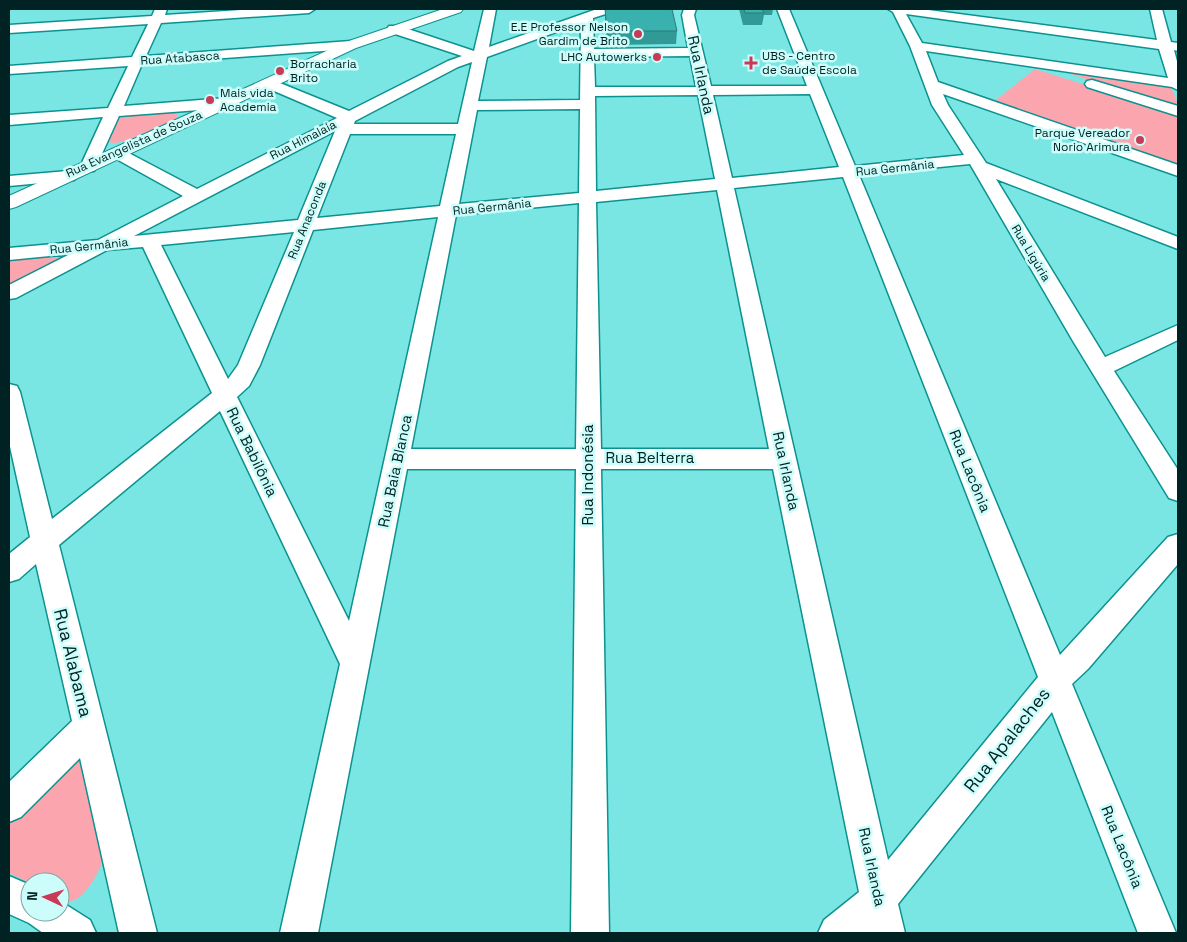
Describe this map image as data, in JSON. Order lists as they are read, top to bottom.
{
  "streets": {
    "main road": ["Rua Evangelista de Souza"],
    "street": [
      "Rua Atabasca",
      "Rua Irlanda",
      "Rua Himalaia",
      "Rua Germânia",
      "Rua Anaconda",
      "Rua Ligúria",
      "Rua Babilônia",
      "Rua Belterra",
      "Rua Baia Blanca",
      "Rua Lacônia",
      "Rua Indonésia",
      "Rua Alabama",
      "Rua Apalaches"
    ]
  },
  "crossings": [
    ["Rua Atabasca", "Rua Evangelista de Souza"],
    ["Rua Irlanda", "Rua Germânia"],
    ["Rua Irlanda", "Rua Belterra"],
    ["Rua Irlanda", "Rua Apalaches"],
    ["Rua Himalaia", "Rua Germânia"],
    ["Rua Himalaia", "Rua Anaconda"],
    ["Rua Himalaia", "Rua Baia Blanca"],
    ["Rua Himalaia", "Rua Indonésia"],
    ["Rua Germânia", "Rua Anaconda"],
    ["Rua Germânia", "Rua Ligúria"],
    ["Rua Germânia", "Rua Babilônia"],
    ["Rua Germânia", "Rua Baia Blanca"],
    ["Rua Germânia", "Rua Lacônia"],
    ["Rua Germânia", "Rua Indonésia"],
    ["Rua Anaconda", "Rua Babilônia"],
    ["Rua Anaconda", "Rua Alabama"],
    ["Rua Babilônia", "Rua Baia Blanca"],
    ["Rua Belterra", "Rua Baia Blanca"],
    ["Rua Belterra", "Rua Indonésia"],
    ["Rua Lacônia", "Rua Apalaches"]
  ],
  "places": {
    "other": [
      "E.E Professor Nelson Gardim de Brito",
      "LHC Autowerks",
      "Borracharia Brito",
      "Mais vida Academia",
      "Parque Vereador Norio Arimura"
    ],
    "health": ["UBS - Centro de Saúde Escola"]
  },
  "north": "left"
}
